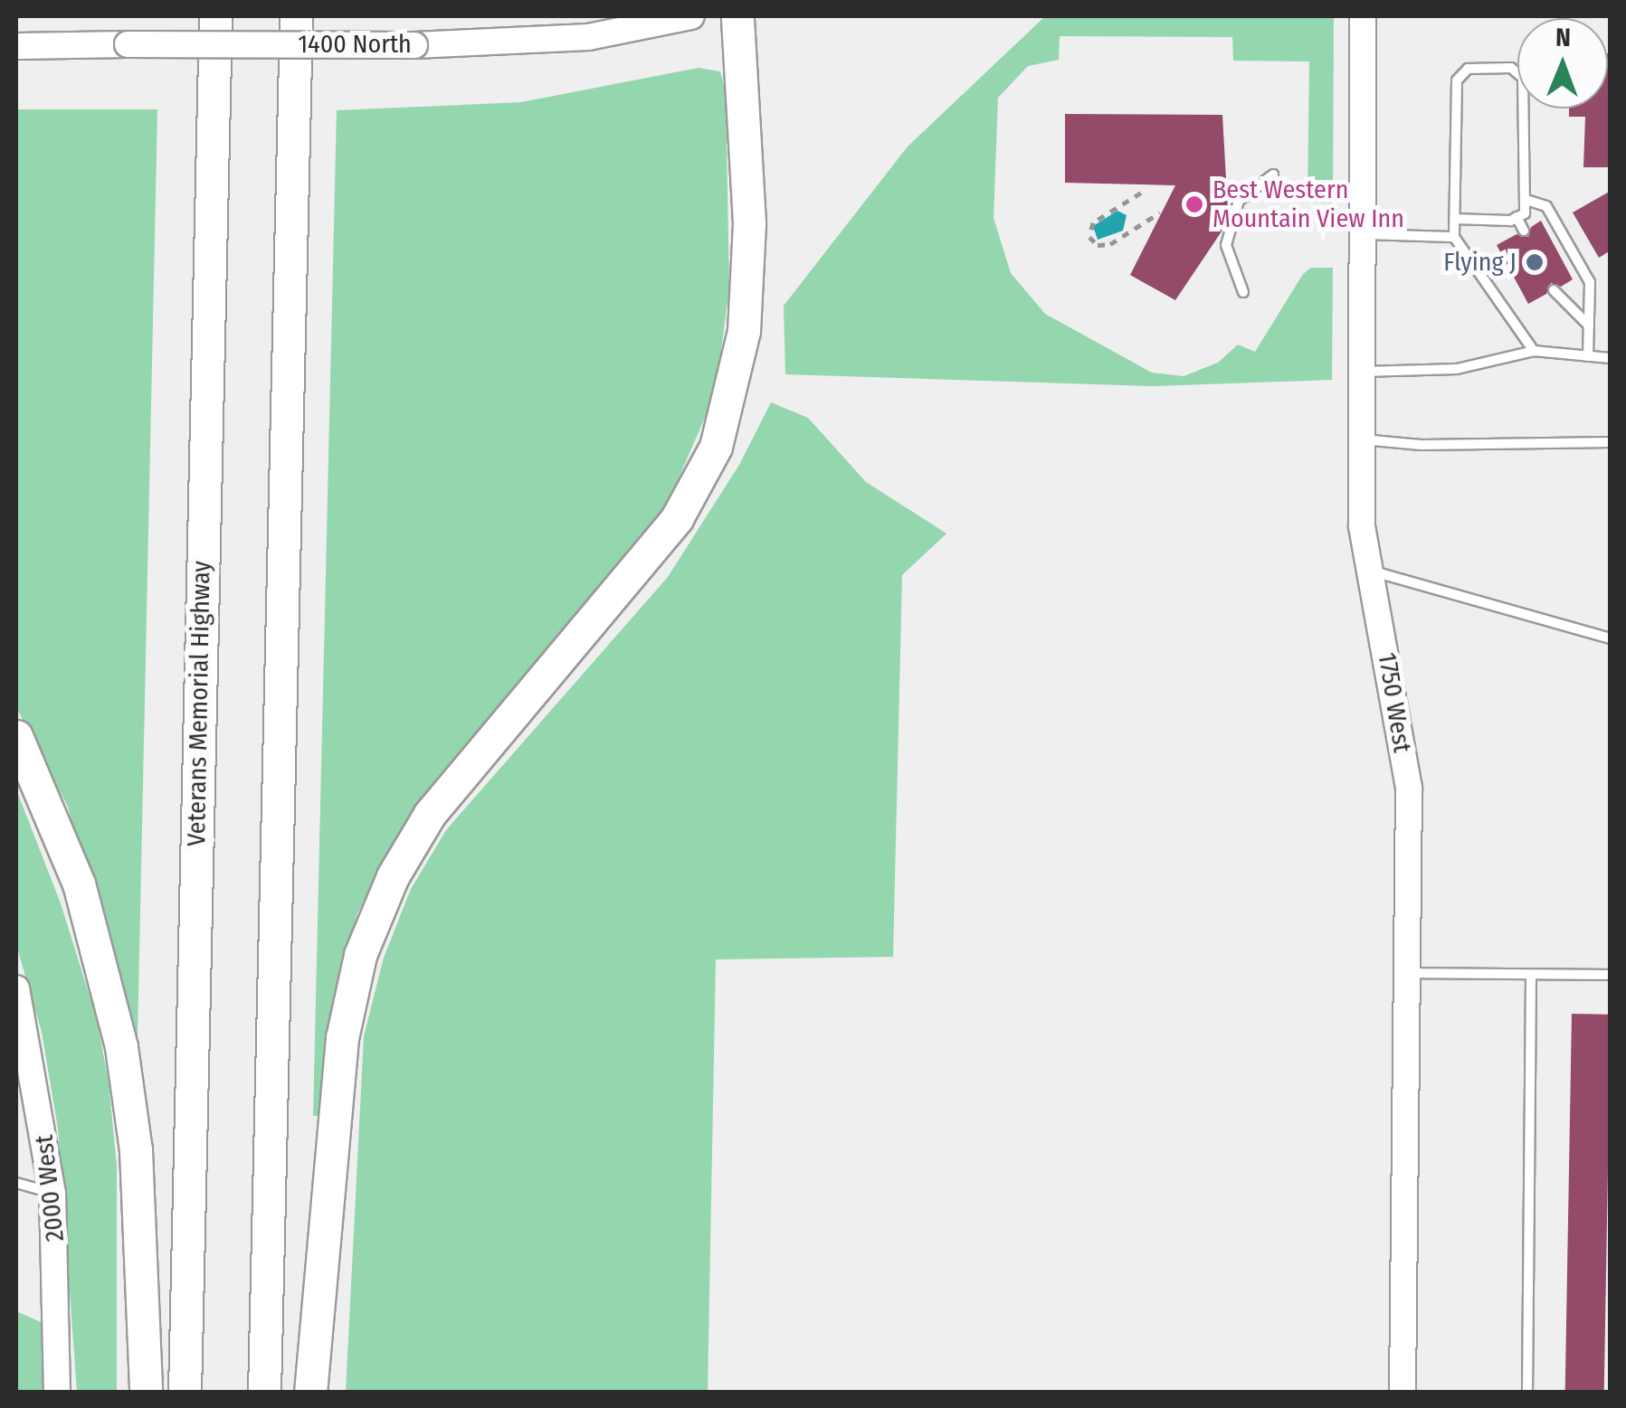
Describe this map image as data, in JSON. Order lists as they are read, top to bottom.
{
  "streets": {
    "highway": ["Veterans Memorial Highway"],
    "street": ["1400 North", "1750 West", "2000 West"]
  },
  "places": ["Best Western Mountain View Inn", "Flying J"],
  "north": "top"
}
